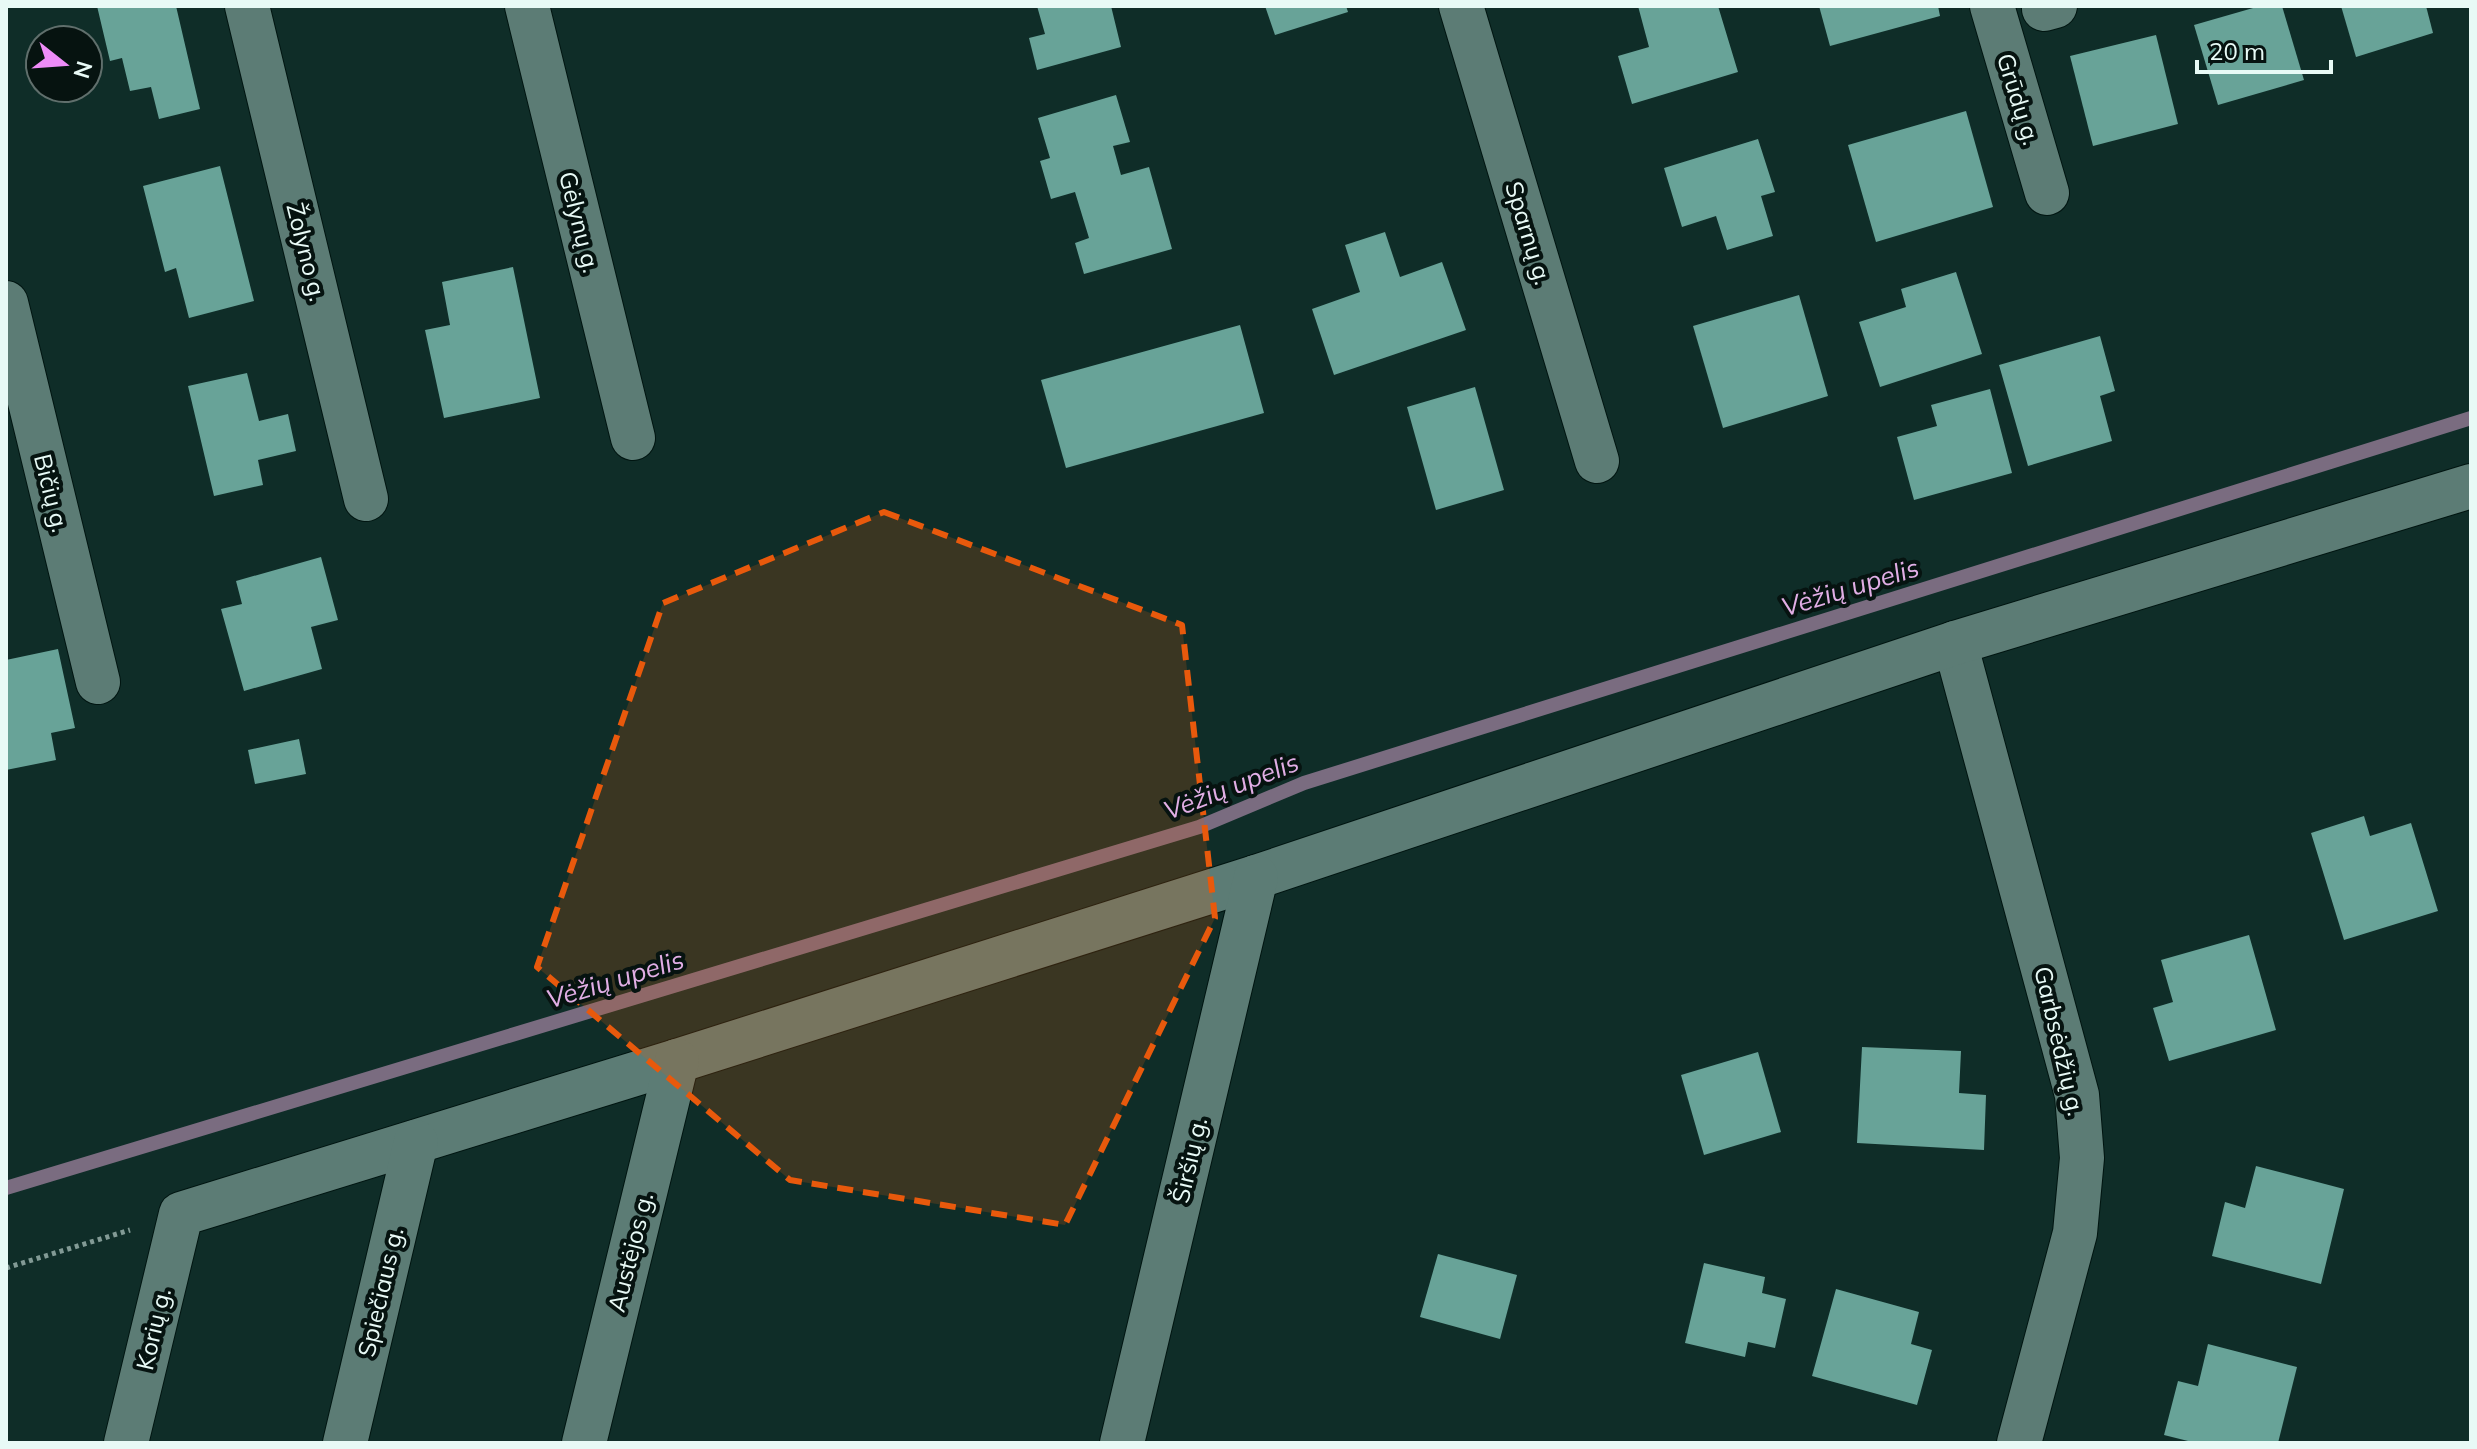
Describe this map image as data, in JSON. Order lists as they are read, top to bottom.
{
  "streets": {
    "street": [
      "Grūdų g.",
      "Gėlynų g.",
      "Sparnų g.",
      "Žolyno g.",
      "Bičių g.",
      "Garbsėdžių g.",
      "Širšių g.",
      "Austėjos g.",
      "Spiečiaus g.",
      "Korių g."
    ]
  },
  "water": ["Vėžių upelis"],
  "scale_bar": "20 m",
  "north": "right"
}
